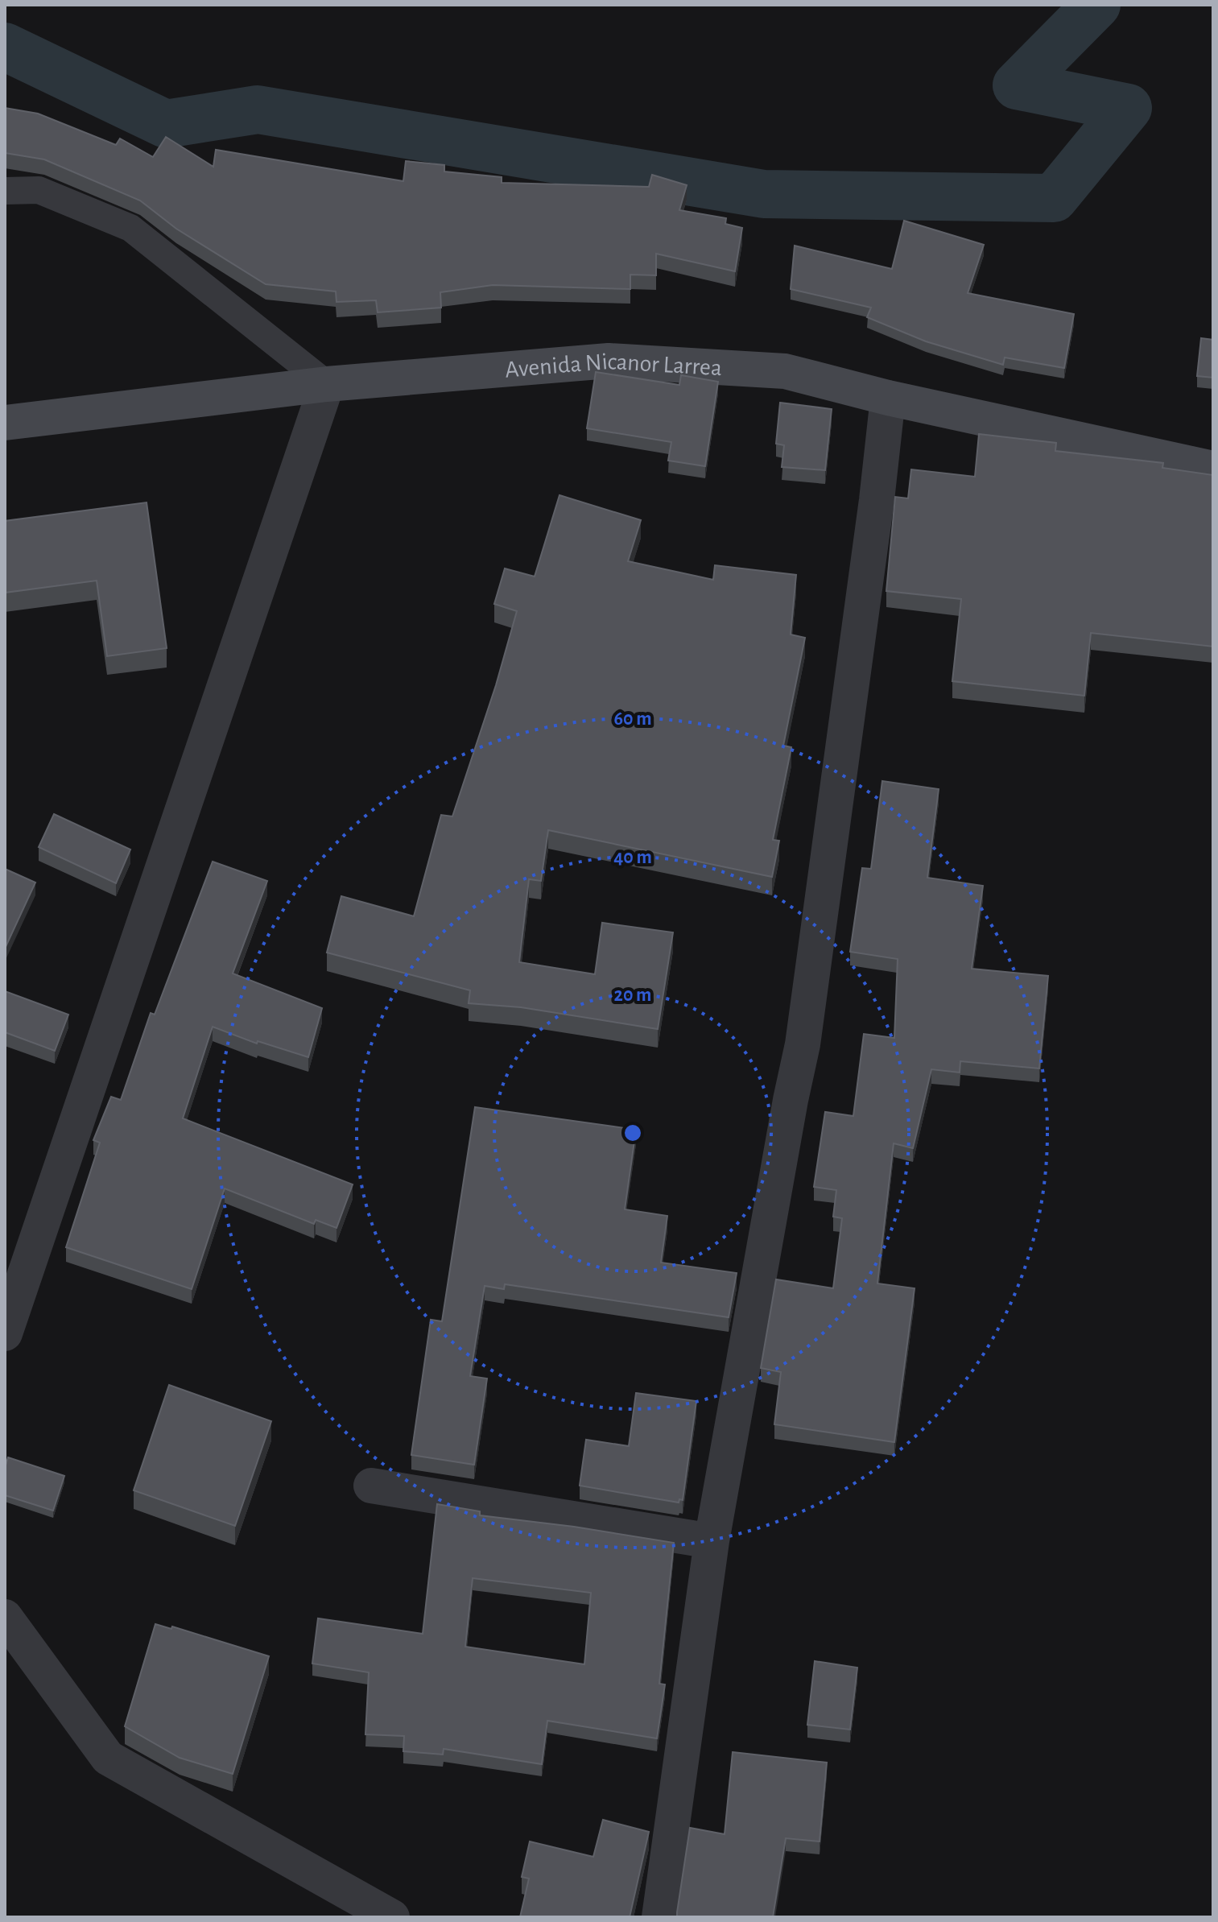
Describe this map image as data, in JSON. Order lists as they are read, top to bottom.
{
  "streets": {
    "main road": ["Avenida Nicanor Larrea"]
  },
  "rings": ["60 m", "40 m", "20 m"]
}
